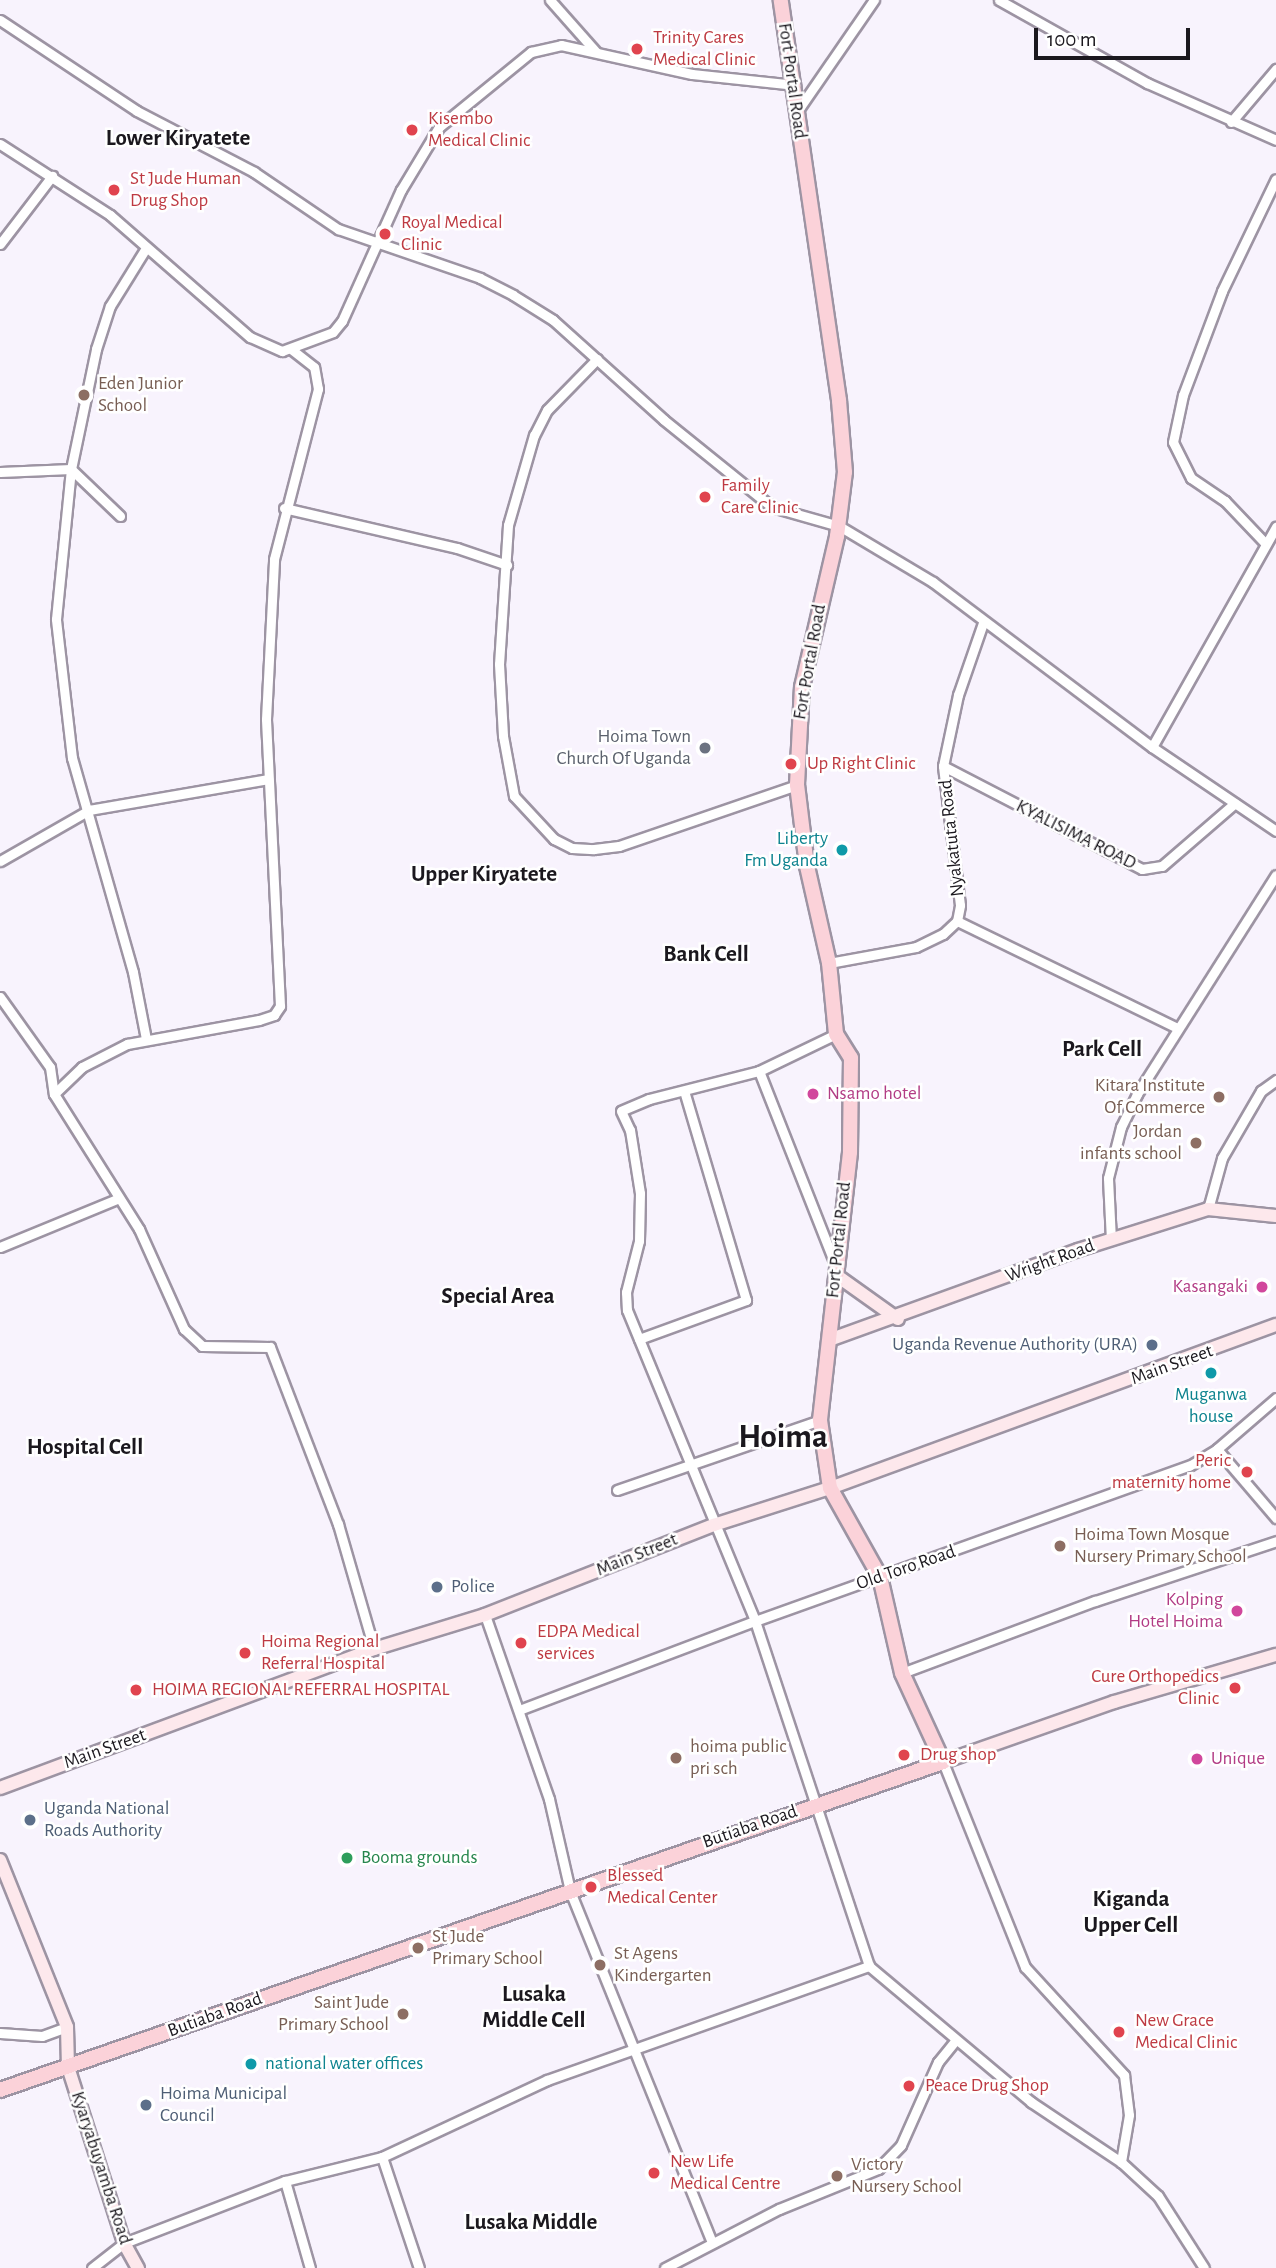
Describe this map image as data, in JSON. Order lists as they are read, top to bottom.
{
  "streets": {
    "main road": ["Fort Portal Road", "Butiaba Road"],
    "street": [
      "KYALISIMA ROAD",
      "Nyakatuta Road",
      "Wright Road",
      "Main Street",
      "Old Toro Road",
      "Kyaryabuyamba Road"
    ]
  },
  "crossings": [
    ["Fort Portal Road", "Nyakatuta Road"],
    ["Fort Portal Road", "Wright Road"],
    ["Fort Portal Road", "Main Street"],
    ["KYALISIMA ROAD", "Nyakatuta Road"],
    ["Butiaba Road", "Kyaryabuyamba Road"]
  ],
  "districts": [
    "Lower Kiryatete",
    "Upper Kiryatete",
    "Bank Cell",
    "Park Cell",
    "Special Area",
    "Hoima",
    "Hospital Cell",
    "Kiganda Upper Cell",
    "Lusaka Middle Cell",
    "Lusaka Middle"
  ],
  "places": [
    "Trinity Cares Medical Clinic",
    "Kisembo Medical Clinic",
    "St Jude Human Drug Shop",
    "Royal Medical Clinic",
    "Eden Junior School",
    "Family Care Clinic",
    "Hoima Town Church Of Uganda",
    "Up Right Clinic",
    "Liberty Fm Uganda",
    "Nsamo hotel",
    "Kitara Institute Of Commerce",
    "Jordan infants school",
    "Kasangaki",
    "Uganda Revenue Authority (URA)",
    "Muganwa house",
    "Peric maternity home",
    "Hoima Town Mosque Nursery Primary School",
    "Police",
    "Kolping Hotel Hoima",
    "EDPA Medical services",
    "Hoima Regional Referral Hospital",
    "Cure Orthopedics Clinic",
    "HOIMA REGIONAL REFERRAL HOSPITAL",
    "Drug shop",
    "hoima public pri sch",
    "Unique",
    "Uganda National Roads Authority",
    "Booma grounds",
    "Blessed Medical Center",
    "St Jude Primary School",
    "St Agens Kindergarten",
    "Saint Jude Primary School",
    "New Grace Medical Clinic",
    "national water offices",
    "Peace Drug Shop",
    "Hoima Municipal Council",
    "New Life Medical Centre",
    "Victory Nursery School"
  ],
  "scale_bar": "100 m"
}
